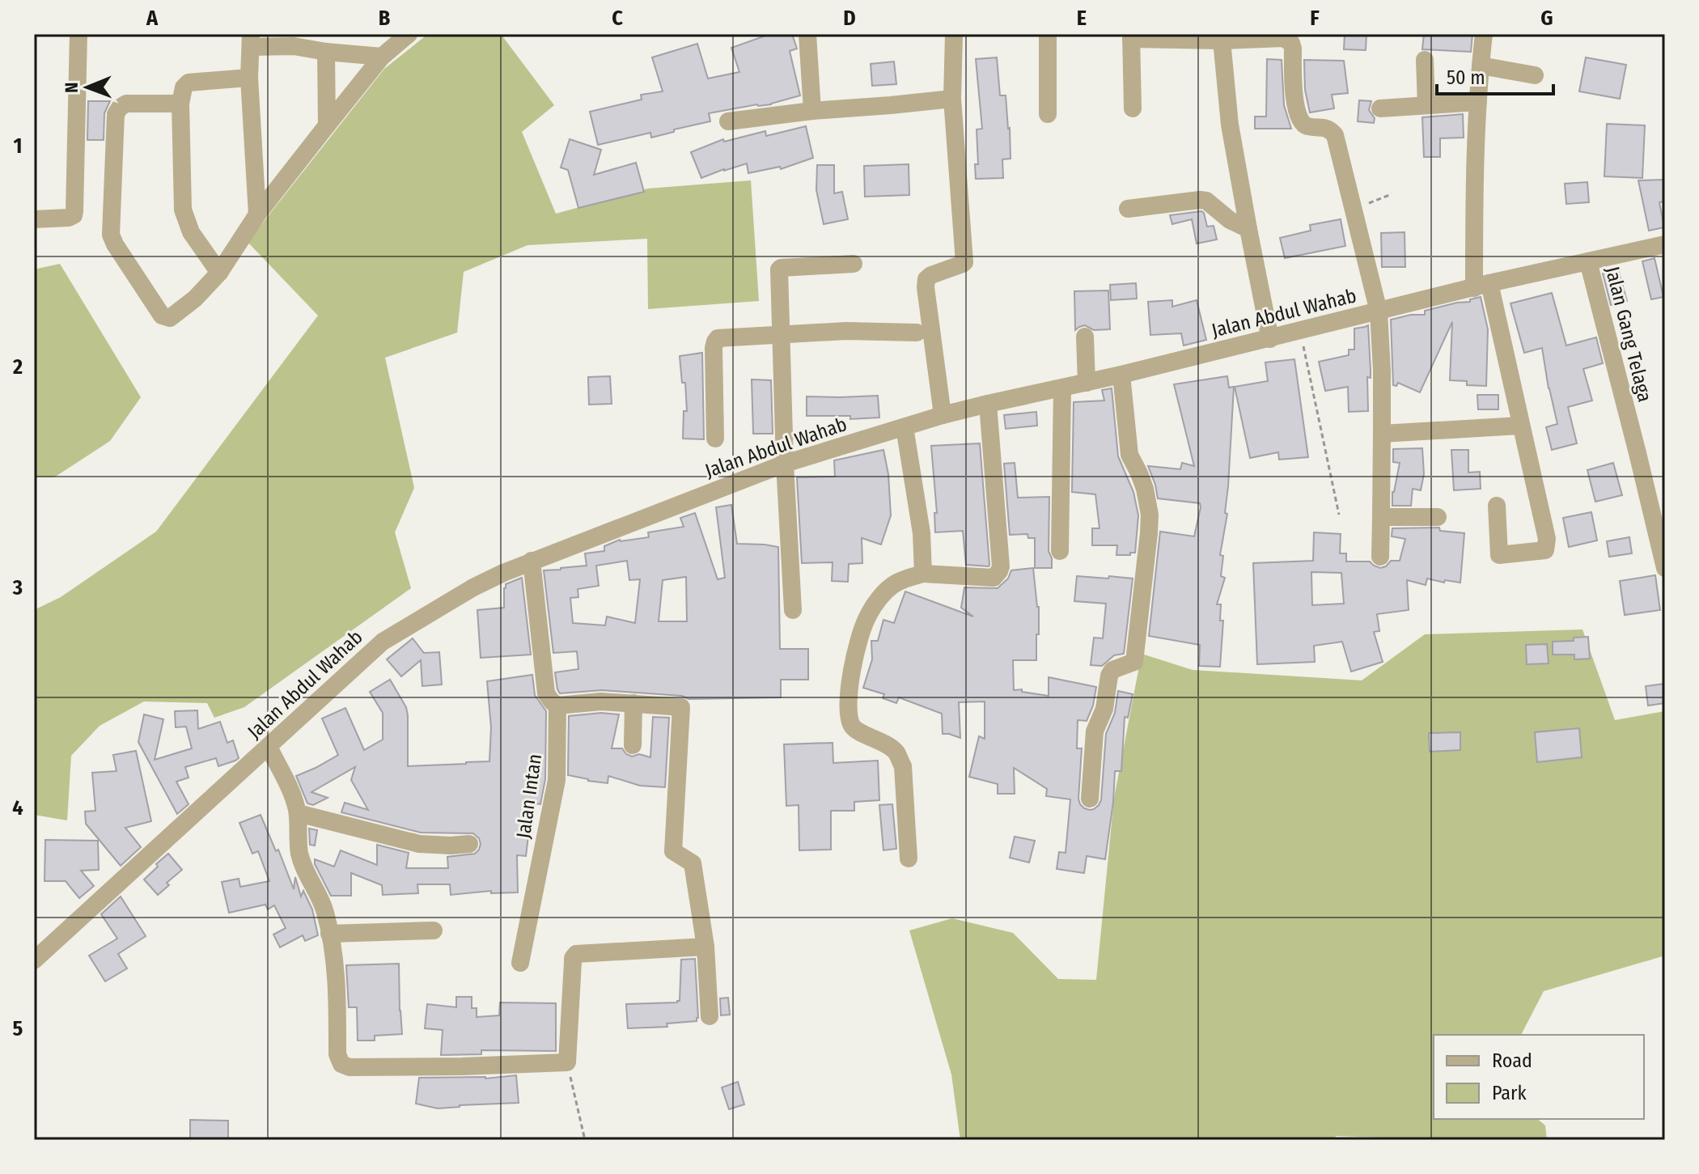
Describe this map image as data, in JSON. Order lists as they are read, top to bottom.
{
  "streets": {
    "street": ["Jalan Abdul Wahab", "Jalan Gang Telaga", "Jalan Intan"]
  },
  "crossings": [
    ["Jalan Abdul Wahab", "Jalan Gang Telaga"],
    ["Jalan Abdul Wahab", "Jalan Intan"]
  ],
  "legend": ["Road", "Park"],
  "scale_bar": "50 m",
  "north": "left",
  "grid": {
    "columns": [
      "A",
      "B",
      "C",
      "D",
      "E",
      "F",
      "G"
    ],
    "rows": [
      "1",
      "2",
      "3",
      "4",
      "5"
    ]
  }
}
